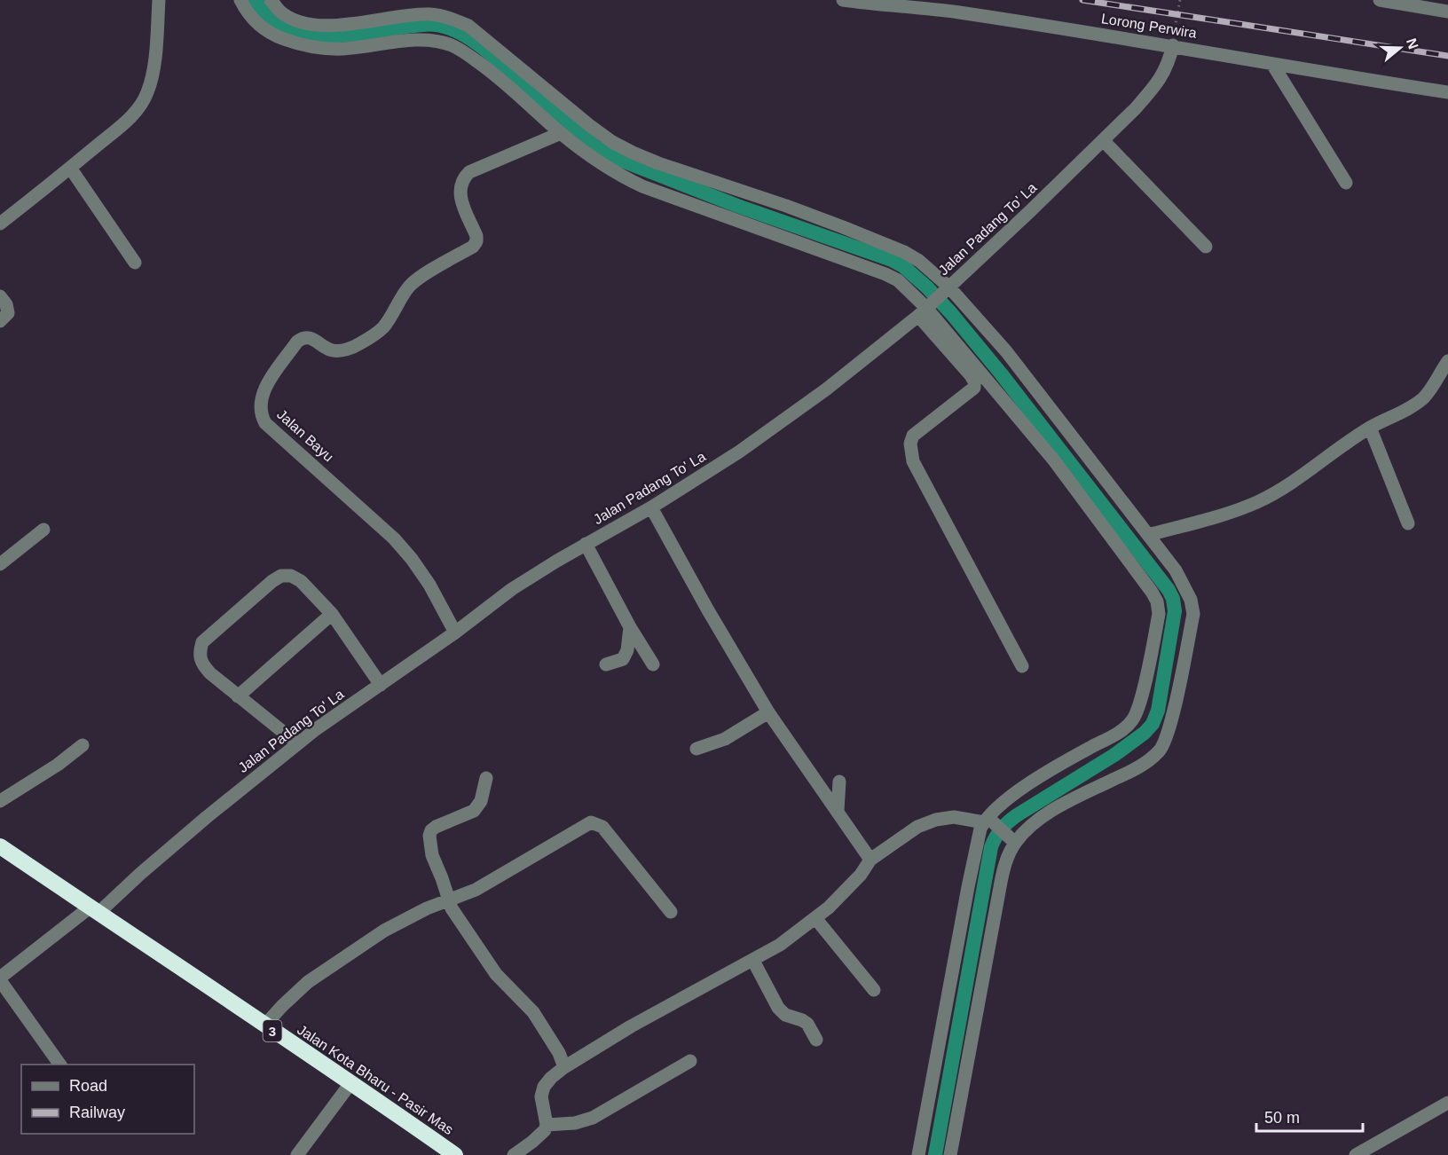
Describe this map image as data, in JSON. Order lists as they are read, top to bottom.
{
  "streets": {
    "highway": ["3", "Jalan Kota Bharu - Pasir Mas"],
    "street": ["Lorong Perwira", "Jalan Padang To' La", "Jalan Bayu"]
  },
  "crossings": [
    ["Lorong Perwira", "Jalan Padang To' La"],
    ["Jalan Padang To' La", "Jalan Bayu"],
    ["Jalan Padang To' La", "3"],
    ["Jalan Padang To' La", "Jalan Kota Bharu - Pasir Mas"],
    ["3", "Jalan Kota Bharu - Pasir Mas"]
  ],
  "legend": ["Road", "Railway"],
  "scale_bar": "50 m",
  "north": "right"
}
